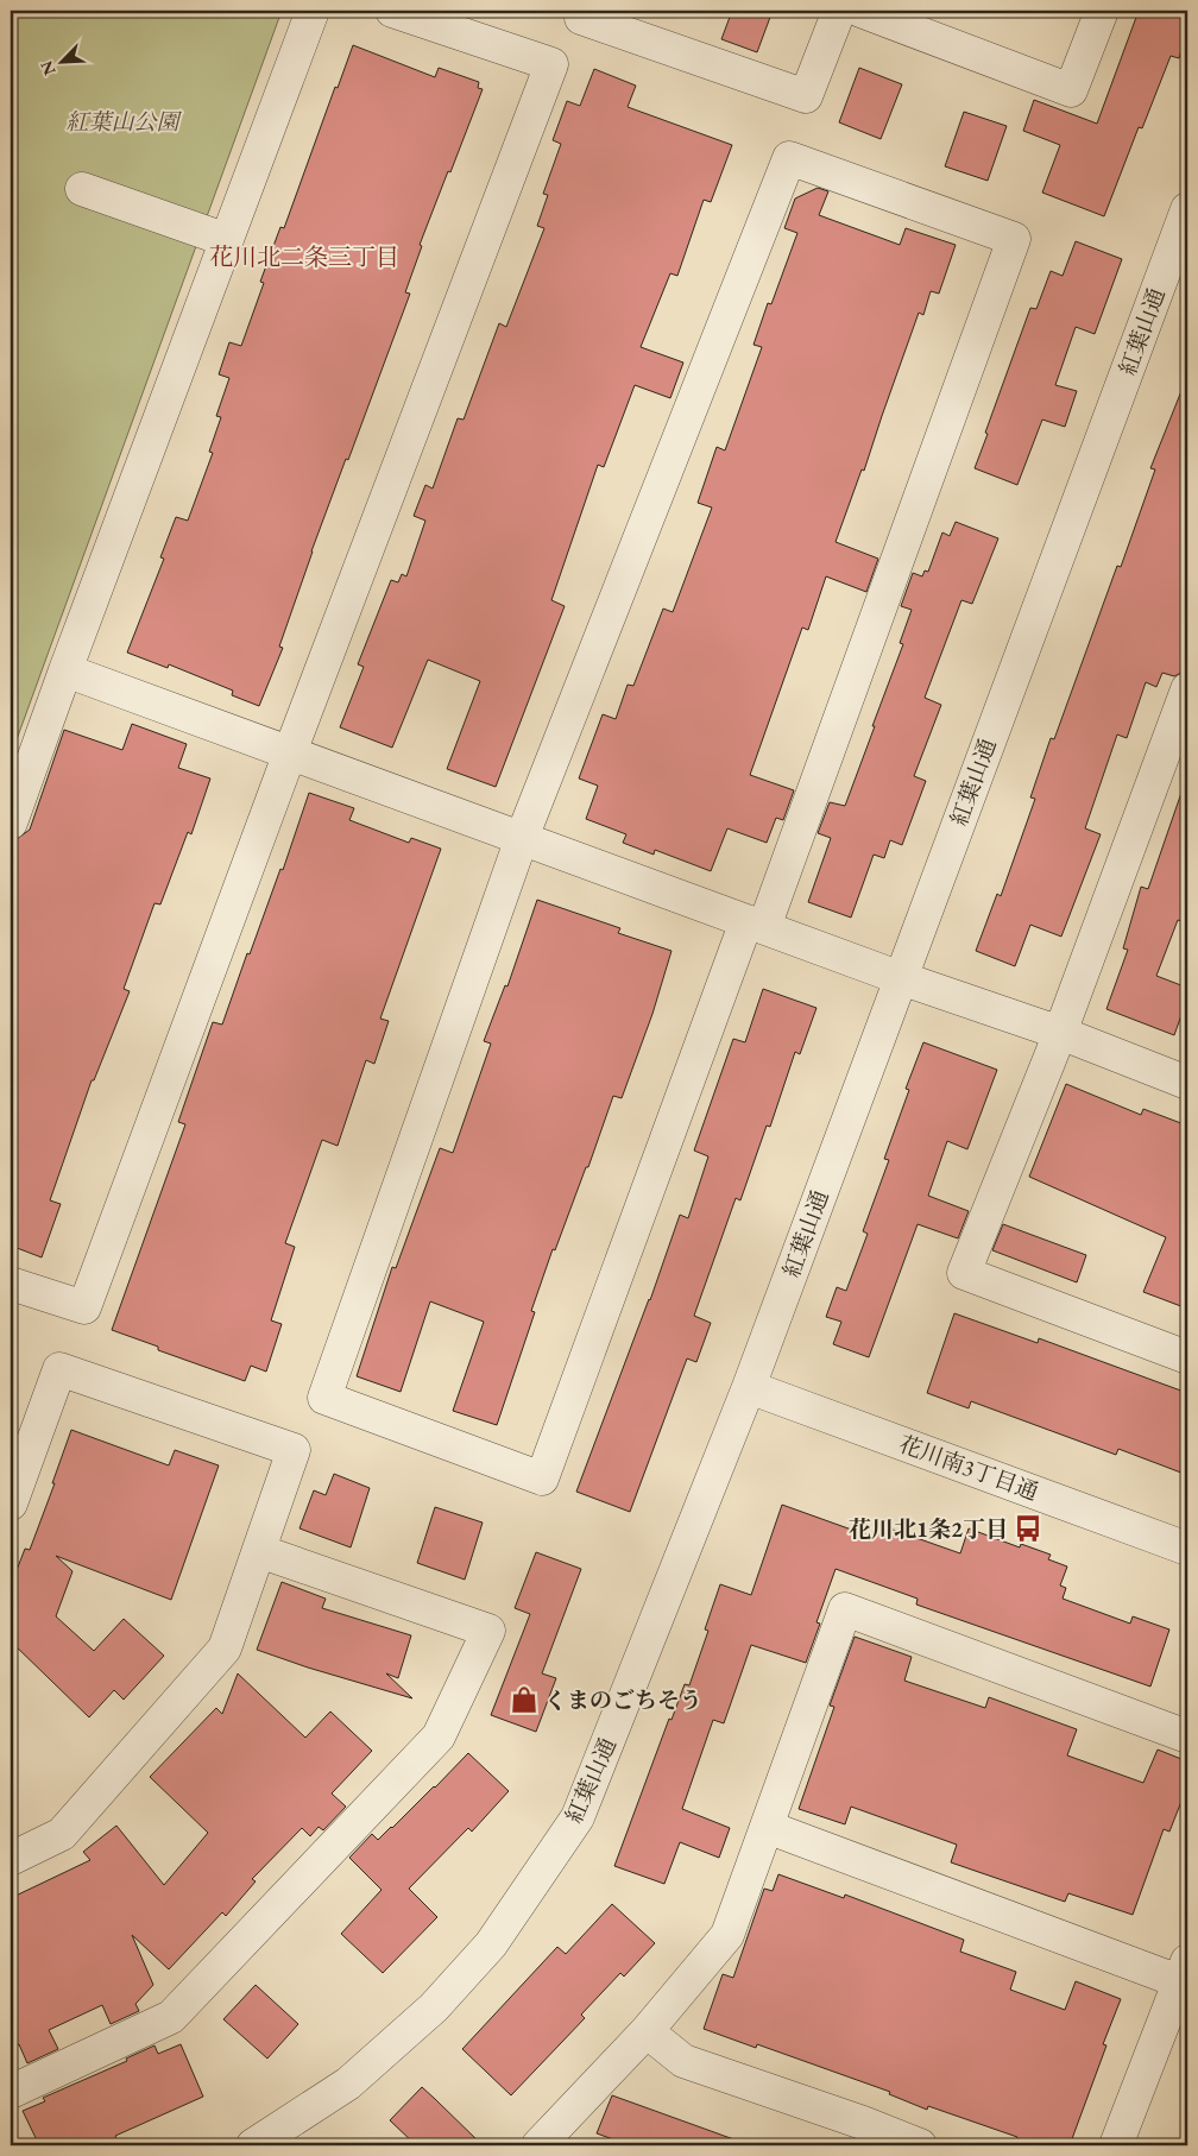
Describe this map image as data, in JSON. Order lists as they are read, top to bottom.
{
  "streets": {
    "street": ["紅葉山通", "花川南3丁目通"]
  },
  "crossings": [
    ["紅葉山通", "花川南3丁目通"]
  ],
  "districts": ["花川北二条三丁目"],
  "parks": ["紅葉山公園"],
  "places": {
    "bus stop": ["花川北1条2丁目"],
    "shop": ["くまのごちそう"]
  },
  "north": "bottom left"
}
